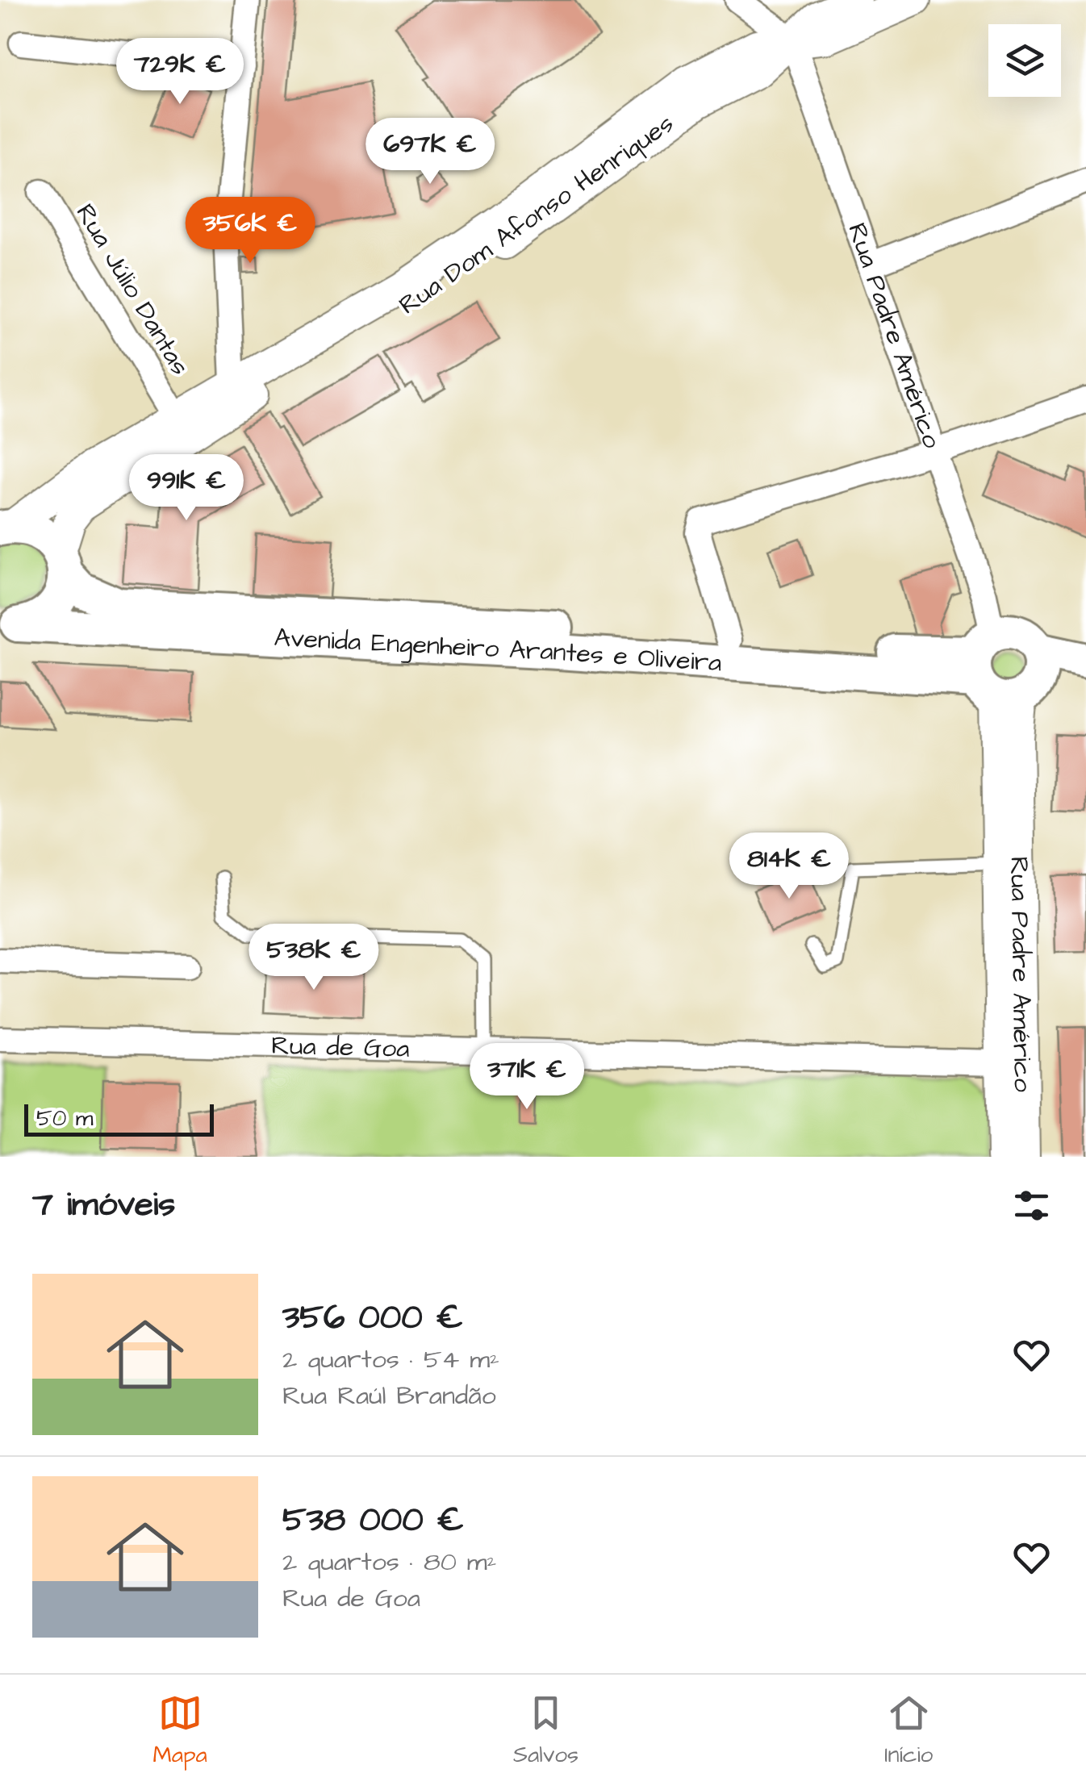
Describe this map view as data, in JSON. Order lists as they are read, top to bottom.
{
  "streets": {
    "main road": ["Rua Dom Afonso Henriques", "Avenida Engenheiro Arantes e Oliveira"],
    "street": ["Rua Júlio Dantas", "Rua Padre Américo", "Rua de Goa"]
  },
  "crossings": [
    ["Rua Dom Afonso Henriques", "Rua Júlio Dantas"],
    ["Rua Dom Afonso Henriques", "Rua Padre Américo"],
    ["Rua Dom Afonso Henriques", "Avenida Engenheiro Arantes e Oliveira"],
    ["Rua Padre Américo", "Avenida Engenheiro Arantes e Oliveira"],
    ["Rua Padre Américo", "Rua de Goa"]
  ],
  "scale_bar": "50 m",
  "page": {
    "price": [
      "729K €",
      "697K €",
      "356K €",
      "991K €",
      "814K €",
      "538K €",
      "371K €"
    ],
    "scale": "50 m",
    "heading": "7 imóveis",
    "list": [
      {
        "name": "356 000 €",
        "note": "2 quartos · 54 m² · Rua Raúl Brandão"
      },
      {
        "name": "538 000 €",
        "note": "2 quartos · 80 m² · Rua de Goa"
      }
    ],
    "tabs": ["Mapa", "Salvos", "Início"]
  }
}
